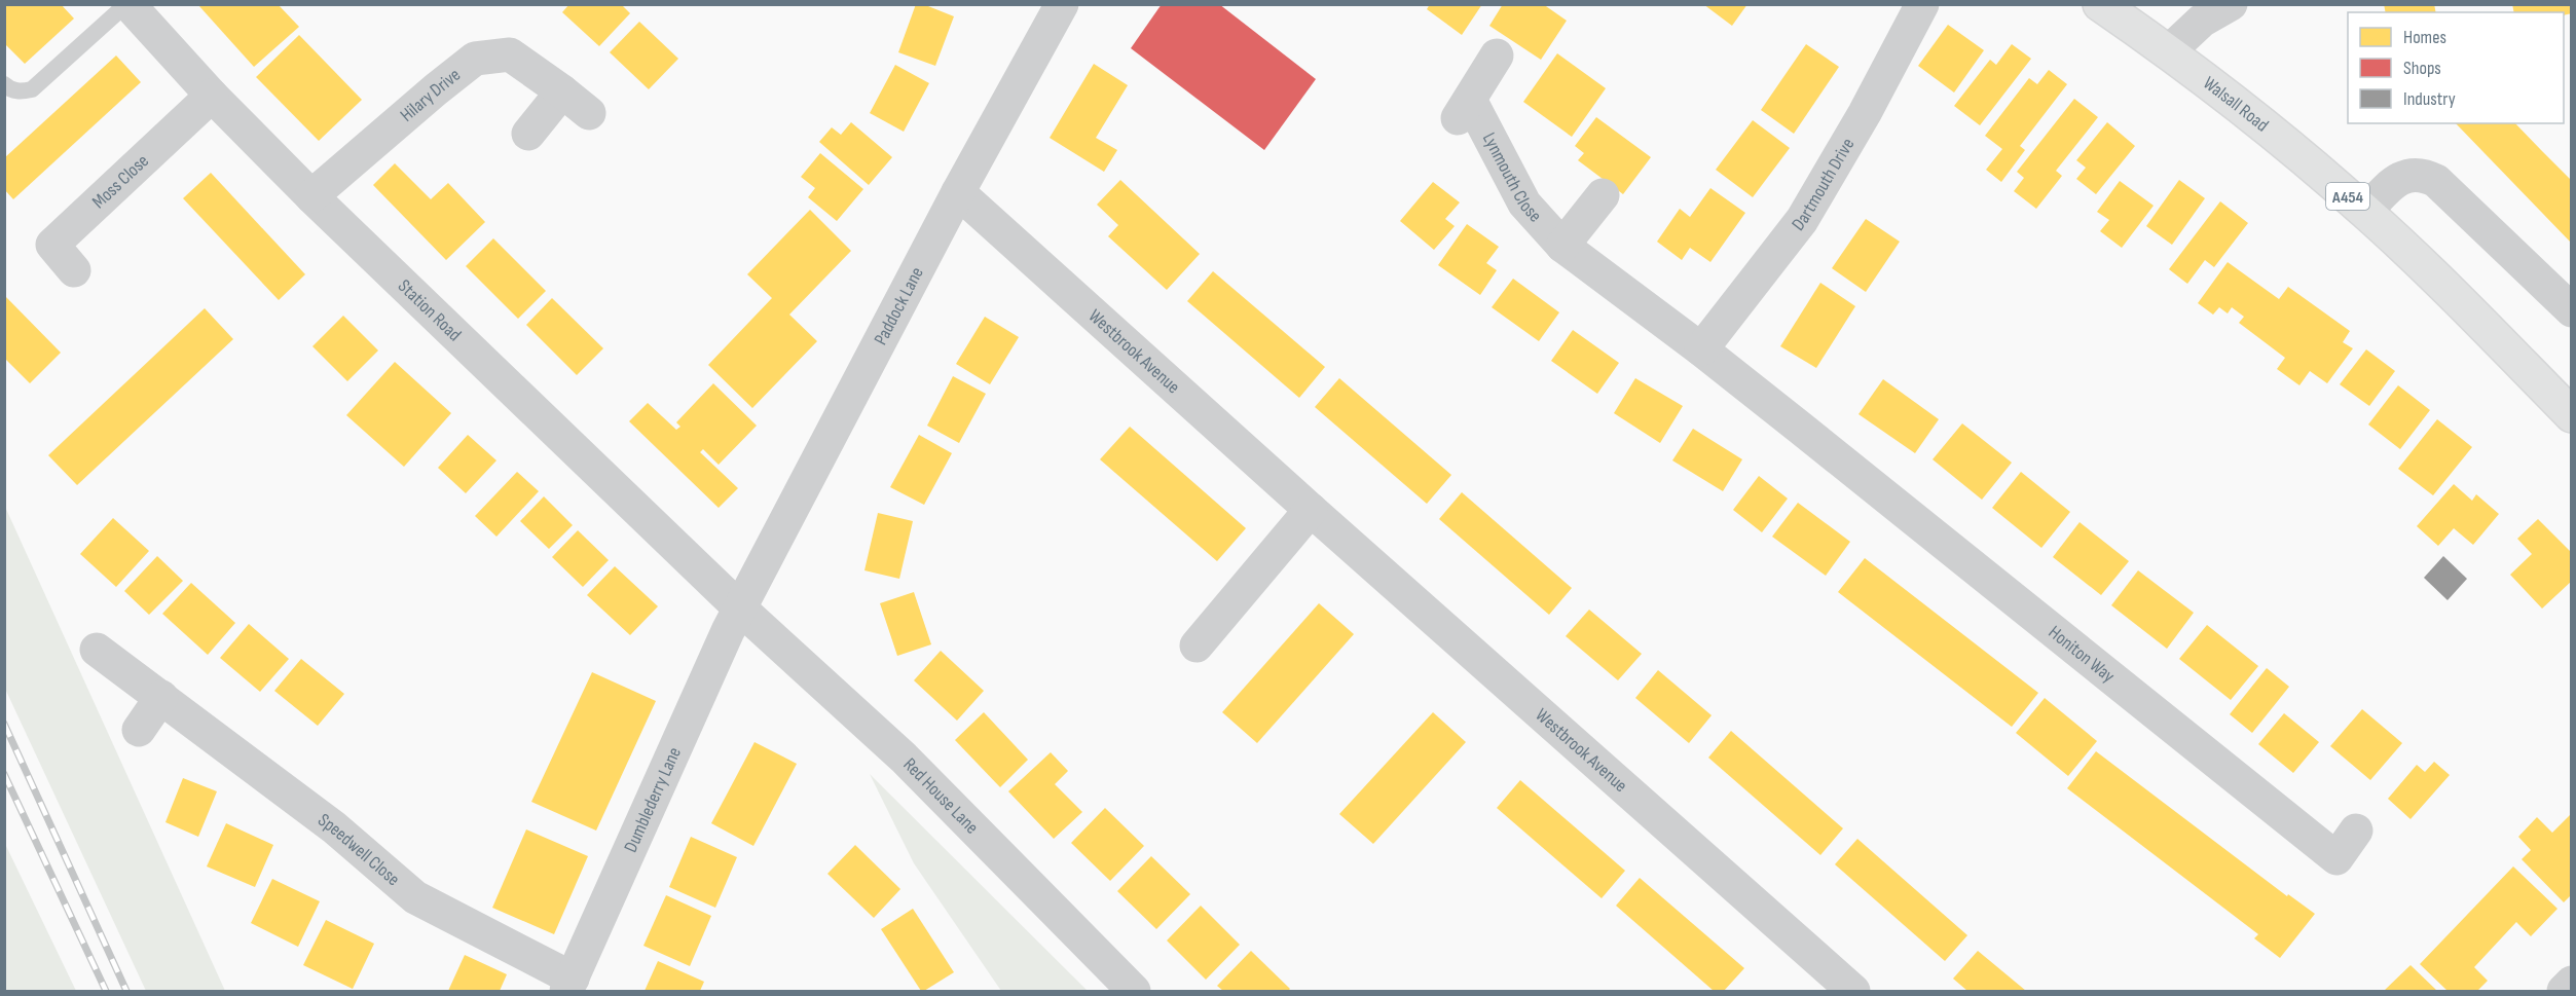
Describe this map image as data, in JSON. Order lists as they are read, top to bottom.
{
  "streets": {
    "main road": ["Walsall Road", "A454"],
    "street": [
      "Hilary Drive",
      "Lynmouth Close",
      "Moss Close",
      "Dartmouth Drive",
      "Paddock Lane",
      "Station Road",
      "Westbrook Avenue",
      "Honiton Way",
      "Red House Lane",
      "Dumblederry Lane",
      "Speedwell Close"
    ]
  },
  "crossings": [
    ["Hilary Drive", "Station Road"],
    ["Lynmouth Close", "Dartmouth Drive"],
    ["Lynmouth Close", "Honiton Way"],
    ["Moss Close", "Station Road"],
    ["Dartmouth Drive", "Honiton Way"],
    ["Paddock Lane", "Station Road"],
    ["Paddock Lane", "Westbrook Avenue"],
    ["Paddock Lane", "Red House Lane"],
    ["Paddock Lane", "Dumblederry Lane"],
    ["Station Road", "Red House Lane"],
    ["Station Road", "Dumblederry Lane"],
    ["Red House Lane", "Dumblederry Lane"],
    ["Dumblederry Lane", "Speedwell Close"]
  ],
  "legend": ["Homes", "Shops", "Industry"]
}
